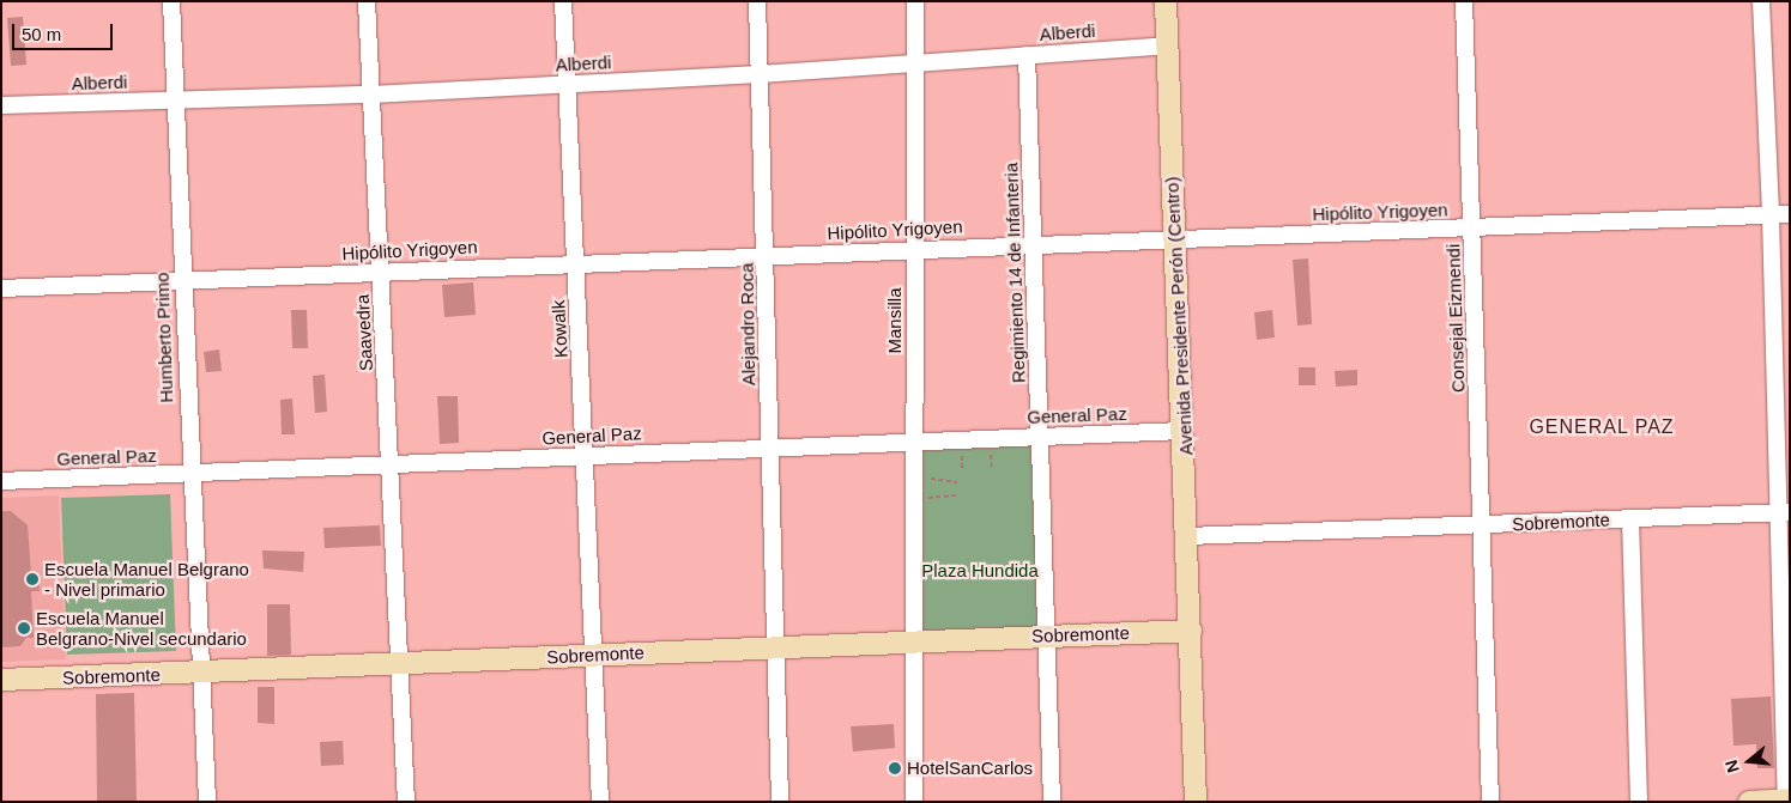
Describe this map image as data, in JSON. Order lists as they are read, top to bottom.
{
  "streets": {
    "main road": ["Avenida Presidente Perón (Centro)", "Sobremonte"],
    "street": [
      "Alberdi",
      "Hipólito Yrigoyen",
      "Regimiento 14 de Infanteria",
      "Consejal Eizmendi",
      "Mansilla",
      "Alejandro Roca",
      "Kowalk",
      "Saavedra",
      "Humberto Primo",
      "General Paz"
    ]
  },
  "crossings": [
    ["Alberdi", "Regimiento 14 de Infanteria"],
    ["Alberdi", "Avenida Presidente Perón (Centro)"],
    ["Alberdi", "Mansilla"],
    ["Alberdi", "Alejandro Roca"],
    ["Alberdi", "Kowalk"],
    ["Alberdi", "Saavedra"],
    ["Alberdi", "Humberto Primo"],
    ["Hipólito Yrigoyen", "Regimiento 14 de Infanteria"],
    ["Hipólito Yrigoyen", "Avenida Presidente Perón (Centro)"],
    ["Hipólito Yrigoyen", "Consejal Eizmendi"],
    ["Hipólito Yrigoyen", "Mansilla"],
    ["Hipólito Yrigoyen", "Alejandro Roca"],
    ["Hipólito Yrigoyen", "Kowalk"],
    ["Hipólito Yrigoyen", "Saavedra"],
    ["Hipólito Yrigoyen", "Humberto Primo"],
    ["Regimiento 14 de Infanteria", "General Paz"],
    ["Regimiento 14 de Infanteria", "Sobremonte"],
    ["Avenida Presidente Perón (Centro)", "General Paz"],
    ["Avenida Presidente Perón (Centro)", "Sobremonte"],
    ["Consejal Eizmendi", "Sobremonte"],
    ["Mansilla", "General Paz"],
    ["Mansilla", "Sobremonte"],
    ["Alejandro Roca", "General Paz"],
    ["Alejandro Roca", "Sobremonte"],
    ["Kowalk", "General Paz"],
    ["Kowalk", "Sobremonte"],
    ["Saavedra", "General Paz"],
    ["Saavedra", "Sobremonte"],
    ["Humberto Primo", "General Paz"],
    ["Humberto Primo", "Sobremonte"]
  ],
  "districts": ["GENERAL PAZ"],
  "parks": ["Plaza Hundida"],
  "places": ["Escuela Manuel Belgrano - Nivel primario", "Escuela Manuel Belgrano-Nivel secundario", "HotelSanCarlos"],
  "scale_bar": "50 m",
  "north": "left"
}
